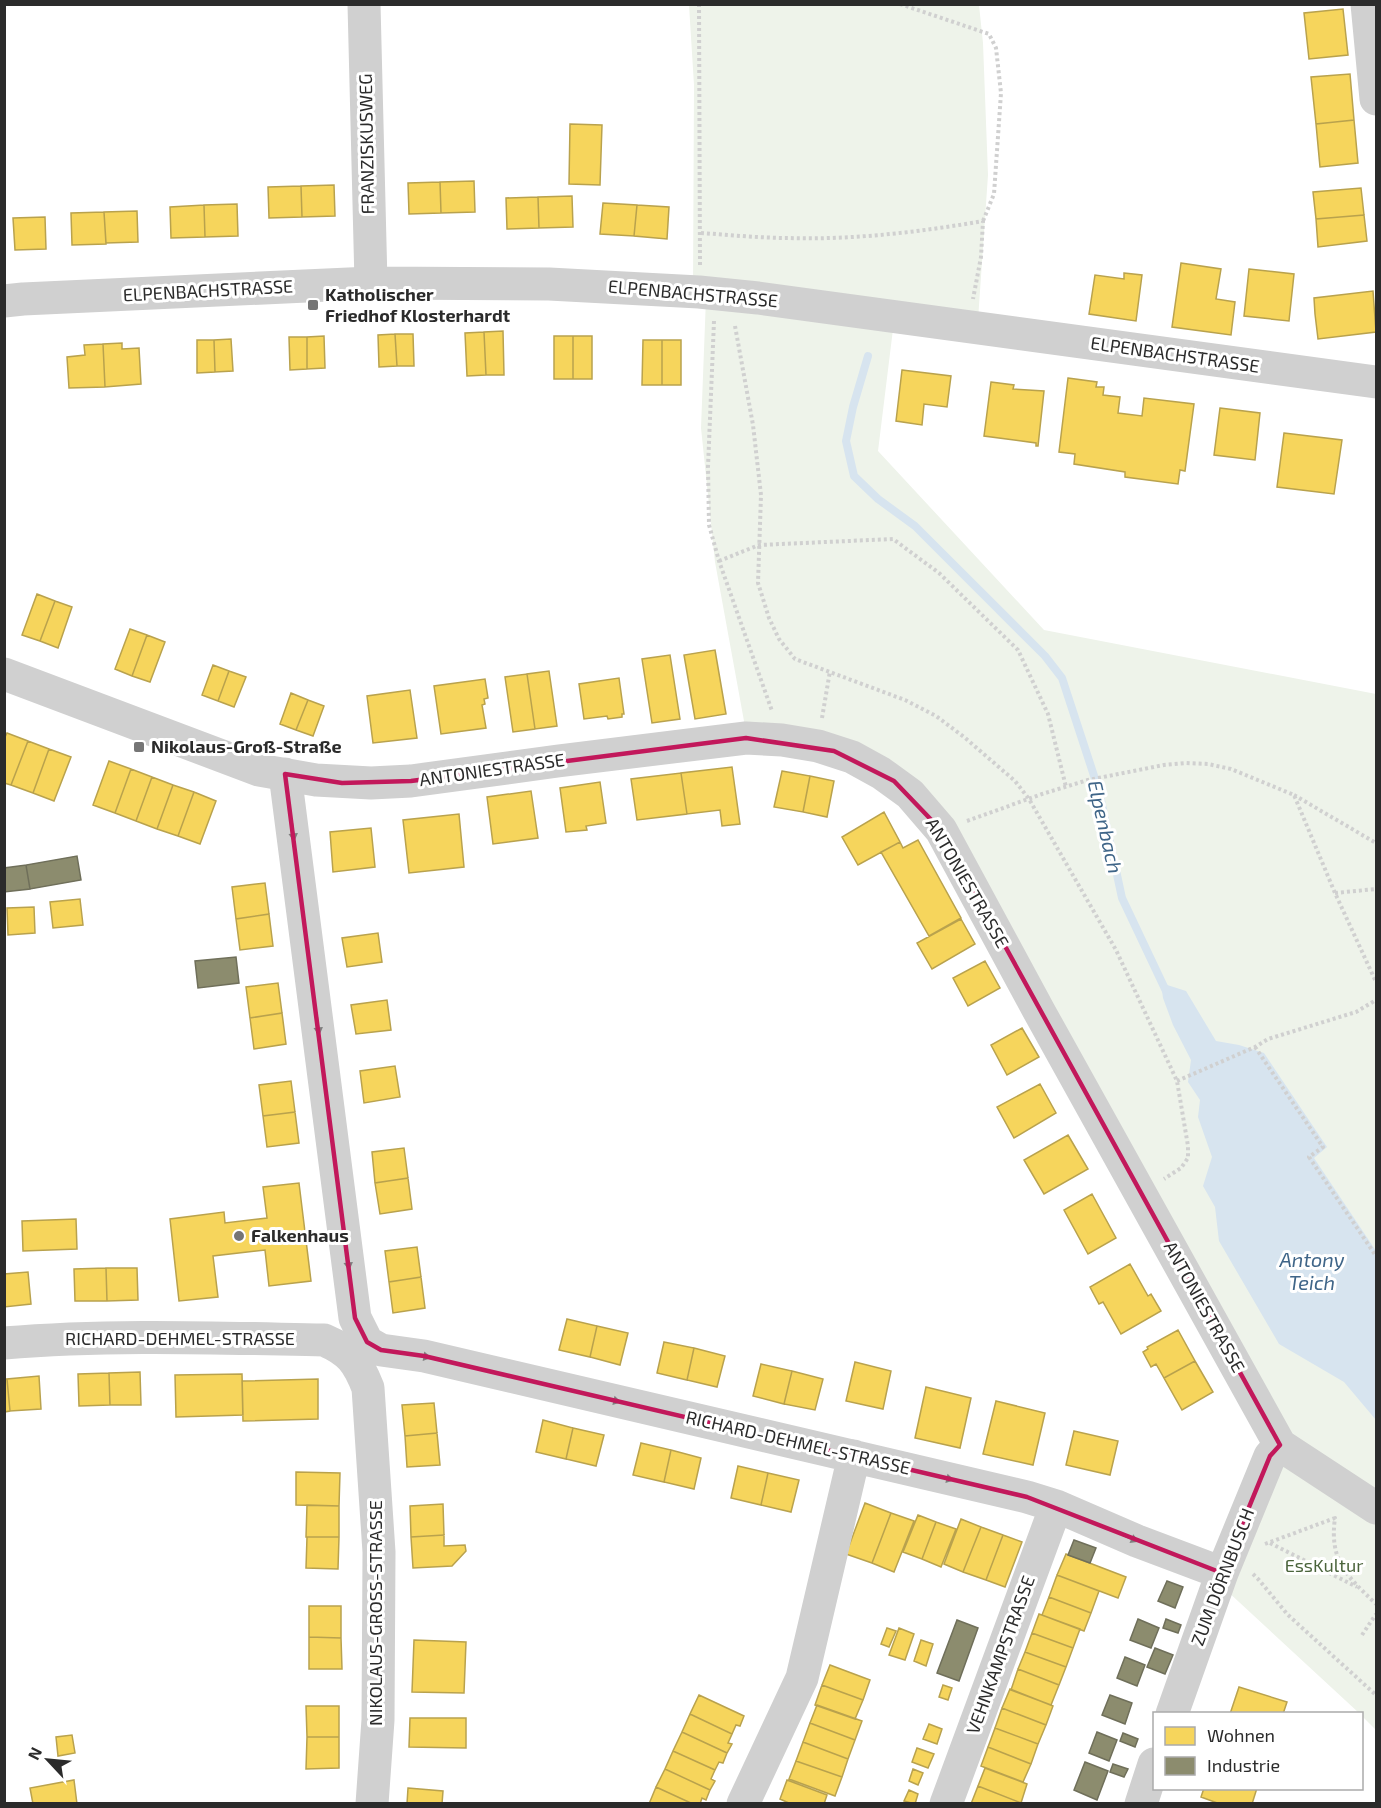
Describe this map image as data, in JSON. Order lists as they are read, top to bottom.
{
  "streets": {
    "street": [
      "FRANZISKUSWEG",
      "ELPENBACHSTRASSE",
      "ANTONIESTRASSE",
      "RICHARD-DEHMEL-STRASSE",
      "ZUM DÖRNBUSCH",
      "NIKOLAUS-GROSS-STRASSE",
      "VEHNKAMPSTRASSE"
    ]
  },
  "crossings": [
    ["FRANZISKUSWEG", "ELPENBACHSTRASSE"],
    ["ANTONIESTRASSE", "ZUM DÖRNBUSCH"],
    ["ANTONIESTRASSE", "NIKOLAUS-GROSS-STRASSE"],
    ["RICHARD-DEHMEL-STRASSE", "ZUM DÖRNBUSCH"],
    ["RICHARD-DEHMEL-STRASSE", "NIKOLAUS-GROSS-STRASSE"],
    ["RICHARD-DEHMEL-STRASSE", "VEHNKAMPSTRASSE"]
  ],
  "one_way": ["RICHARD-DEHMEL-STRASSE", "NIKOLAUS-GROSS-STRASSE"],
  "water": ["Elpenbach", "Antony Teich"],
  "parks": ["EssKultur"],
  "places": {
    "transit": ["Katholischer Friedhof Klosterhardt", "Nikolaus-Groß-Straße"],
    "other": ["Falkenhaus"]
  },
  "legend": ["Wohnen", "Industrie"],
  "north": "top left"
}
